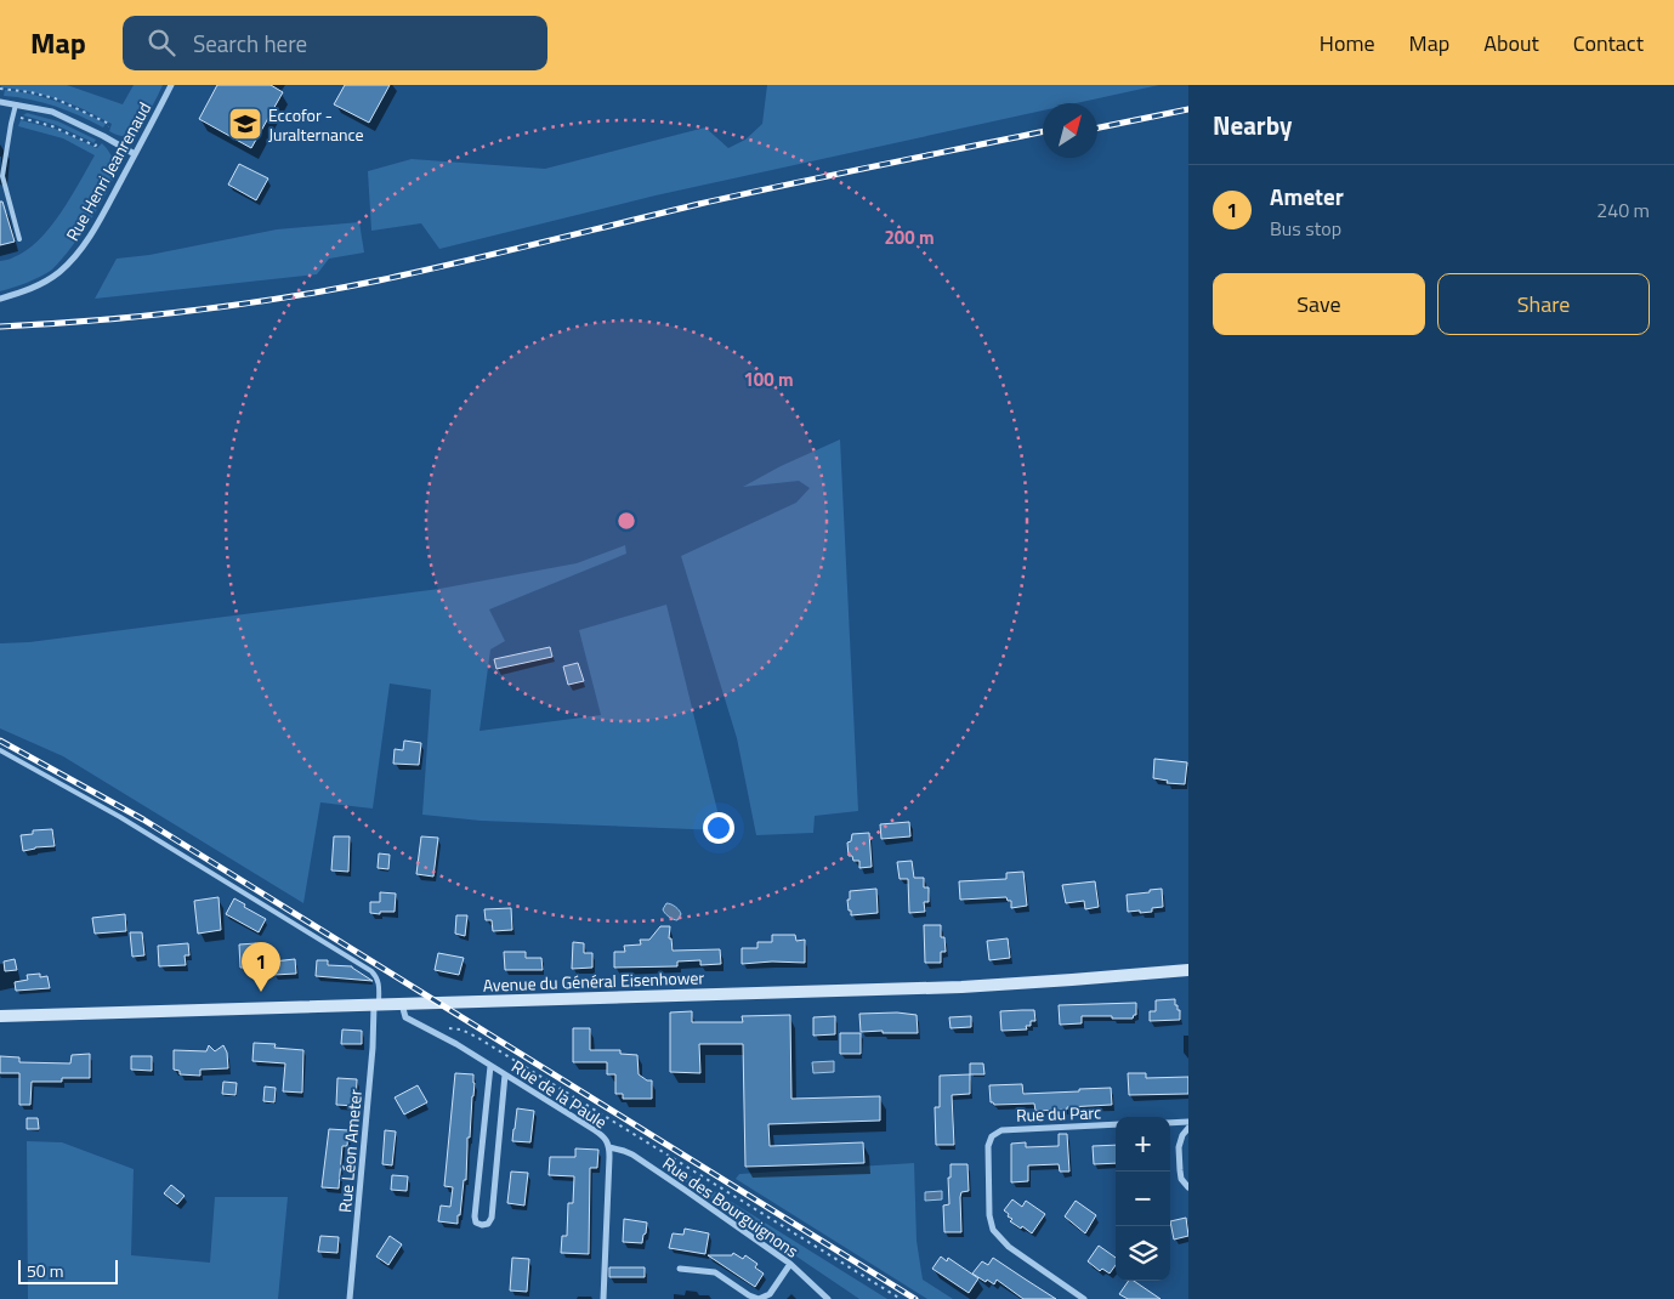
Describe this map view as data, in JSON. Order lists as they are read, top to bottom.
{
  "streets": {
    "main road": ["Avenue du Général Eisenhower"],
    "street": [
      "Rue Henri Jeanrenaud",
      "Rue de la Paule",
      "Rue du Parc",
      "Rue Léon Ameter",
      "Rue des Bourguignons"
    ]
  },
  "crossings": [
    ["Avenue du Général Eisenhower", "Rue de la Paule"],
    ["Avenue du Général Eisenhower", "Rue Léon Ameter"],
    ["Rue de la Paule", "Rue des Bourguignons"]
  ],
  "places": {
    "school or university": ["Eccofor - Juralternance"]
  },
  "scale_bar": "50 m",
  "north": "top right",
  "page": {
    "header": "Map",
    "search": "Search here",
    "nav": [
      "Home",
      "Map",
      "About",
      "Contact"
    ],
    "heading": "Nearby",
    "list": [
      {
        "mark": "1",
        "name": "Ameter",
        "note": "Bus stop",
        "value": "240 m"
      }
    ],
    "buttons": ["Save", "Share"],
    "pins": "1",
    "map_buttons": ["+", "−"],
    "scale": "50 m"
  },
  "rings": ["200 m", "100 m"]
}
